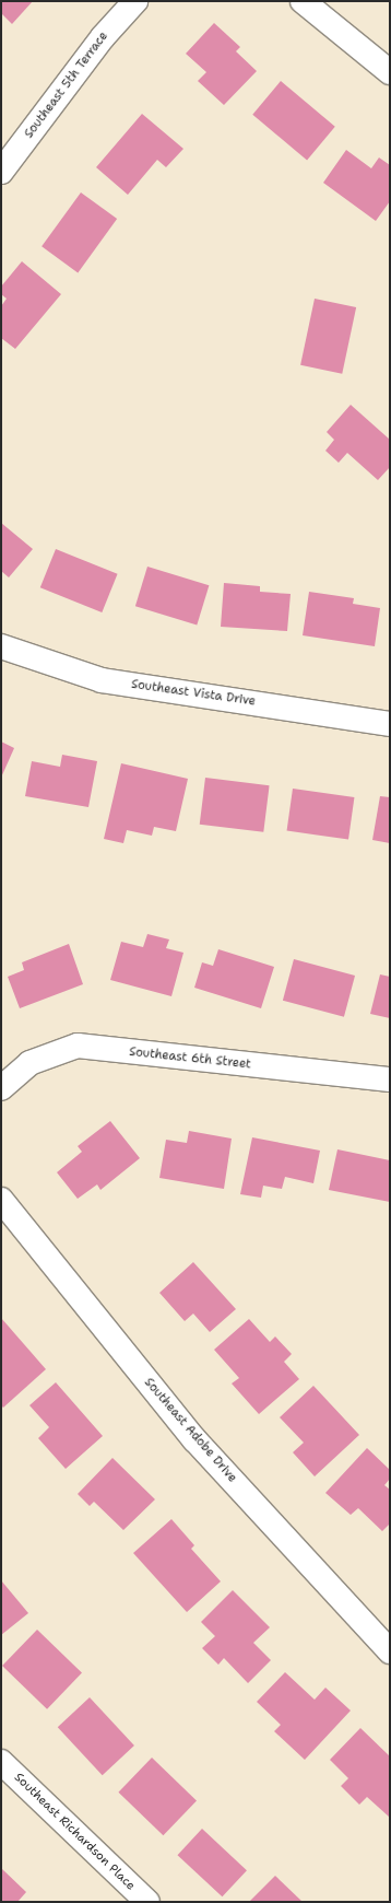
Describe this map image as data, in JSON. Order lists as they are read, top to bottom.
{
  "streets": {
    "street": [
      "Southeast 5th Terrace",
      "Southeast Vista Drive",
      "Southeast 6th Street",
      "Southeast Adobe Drive",
      "Southeast Richardson Place"
    ]
  }
}
